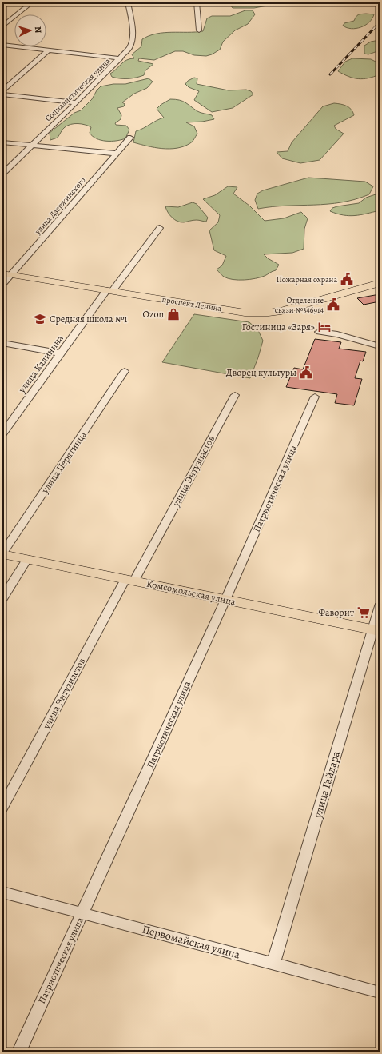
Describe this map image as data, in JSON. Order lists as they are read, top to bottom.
{
  "streets": {
    "main road": ["проспект Ленина", "Комсомольская улица"],
    "street": [
      "Социалистическая улица",
      "улица Дзержинского",
      "улица Калинина",
      "улица Перятинца",
      "улица Энтузиастов",
      "Патриотическая улица",
      "улица Гайдара",
      "Первомайская улица"
    ]
  },
  "crossings": [
    ["улица Дзержинского", "проспект Ленина"],
    ["проспект Ленина", "улица Калинина"],
    ["улица Перятинца", "Комсомольская улица"],
    ["улица Энтузиастов", "Комсомольская улица"],
    ["Патриотическая улица", "Комсомольская улица"],
    ["Патриотическая улица", "Первомайская улица"],
    ["Комсомольская улица", "улица Гайдара"],
    ["улица Гайдара", "Первомайская улица"]
  ],
  "places": {
    "public building": ["Пожарная охрана", "Отделение связи №346914", "Дворец культуры"],
    "shop": ["Ozon"],
    "school or university": ["Средняя школа №1"],
    "hotel": ["Гостиница «Заря»"],
    "supermarket": ["Фаворит"]
  },
  "north": "right"
}
